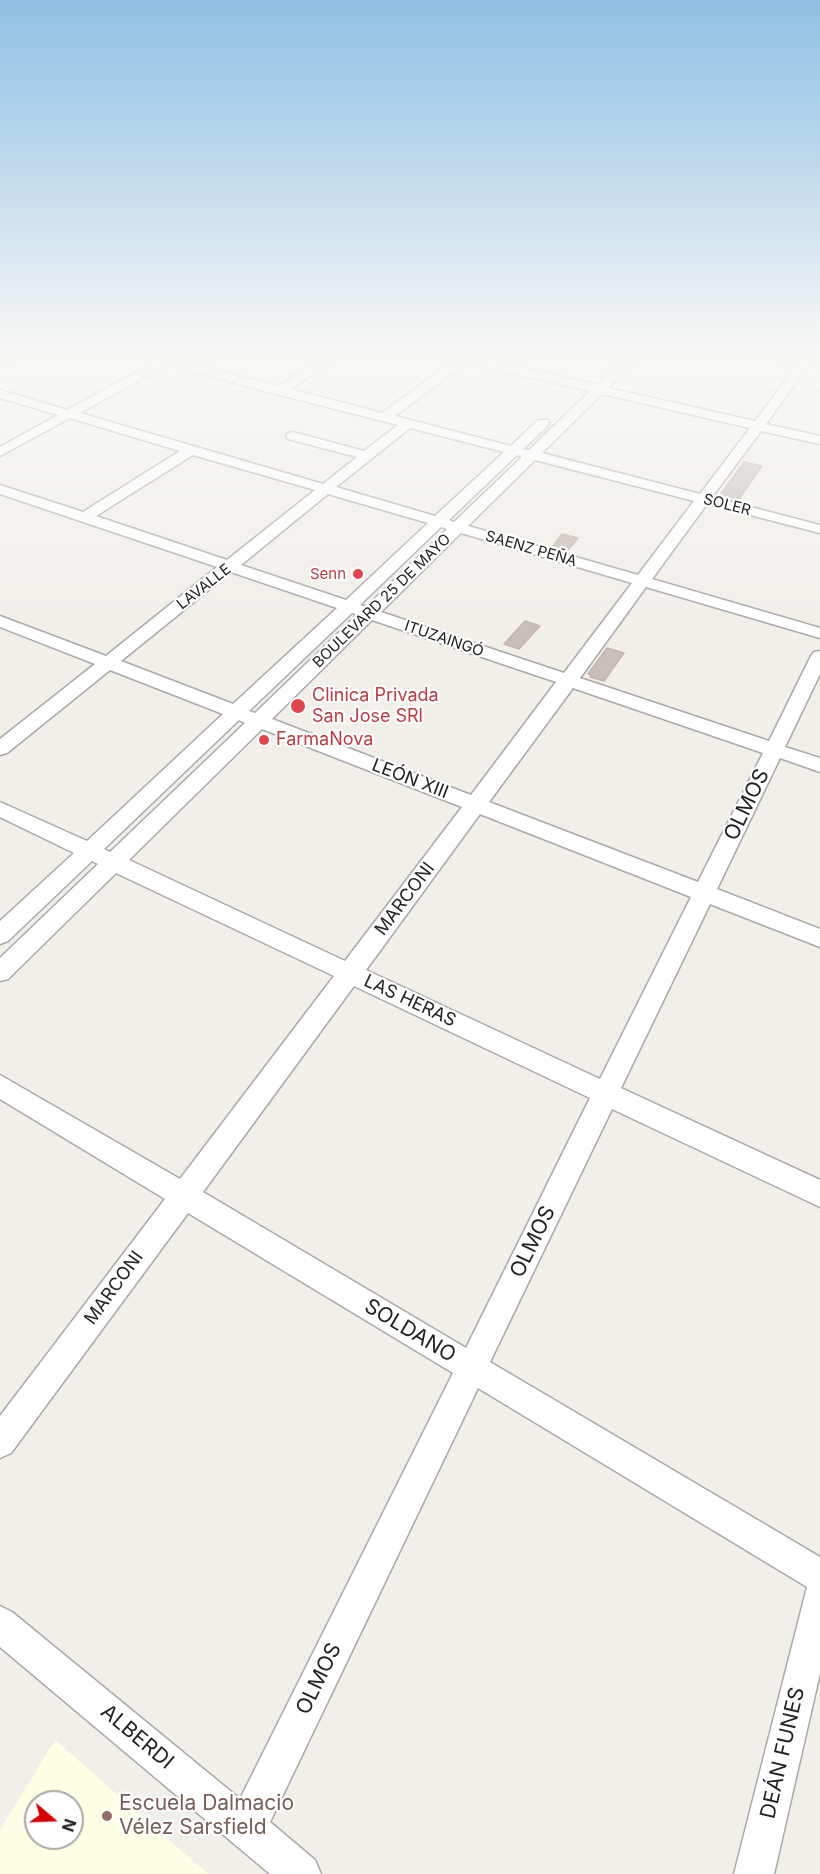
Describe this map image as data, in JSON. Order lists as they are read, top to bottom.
{
  "streets": {
    "street": [
      "SOLER",
      "SAENZ PEÑA",
      "LAVALLE",
      "BOULEVARD 25 DE MAYO",
      "ITUZAINGÓ",
      "LEÓN XIII",
      "OLMOS",
      "MARCONI",
      "LAS HERAS",
      "SOLDANO",
      "ALBERDI",
      "DEÁN FUNES"
    ]
  },
  "crossings": [
    ["SOLER", "BOULEVARD 25 DE MAYO"],
    ["SOLER", "MARCONI"],
    ["SAENZ PEÑA", "LAVALLE"],
    ["SAENZ PEÑA", "BOULEVARD 25 DE MAYO"],
    ["SAENZ PEÑA", "MARCONI"],
    ["LAVALLE", "ITUZAINGÓ"],
    ["LAVALLE", "LEÓN XIII"],
    ["BOULEVARD 25 DE MAYO", "ITUZAINGÓ"],
    ["BOULEVARD 25 DE MAYO", "LEÓN XIII"],
    ["BOULEVARD 25 DE MAYO", "LAS HERAS"],
    ["ITUZAINGÓ", "OLMOS"],
    ["ITUZAINGÓ", "MARCONI"],
    ["LEÓN XIII", "OLMOS"],
    ["LEÓN XIII", "MARCONI"],
    ["OLMOS", "LAS HERAS"],
    ["OLMOS", "SOLDANO"],
    ["OLMOS", "ALBERDI"],
    ["MARCONI", "LAS HERAS"],
    ["MARCONI", "SOLDANO"]
  ],
  "places": [
    "Senn",
    "Clinica Privada San Jose SRl",
    "FarmaNova",
    "Escuela Dalmacio Vélez Sarsfield"
  ],
  "north": "right"
}
